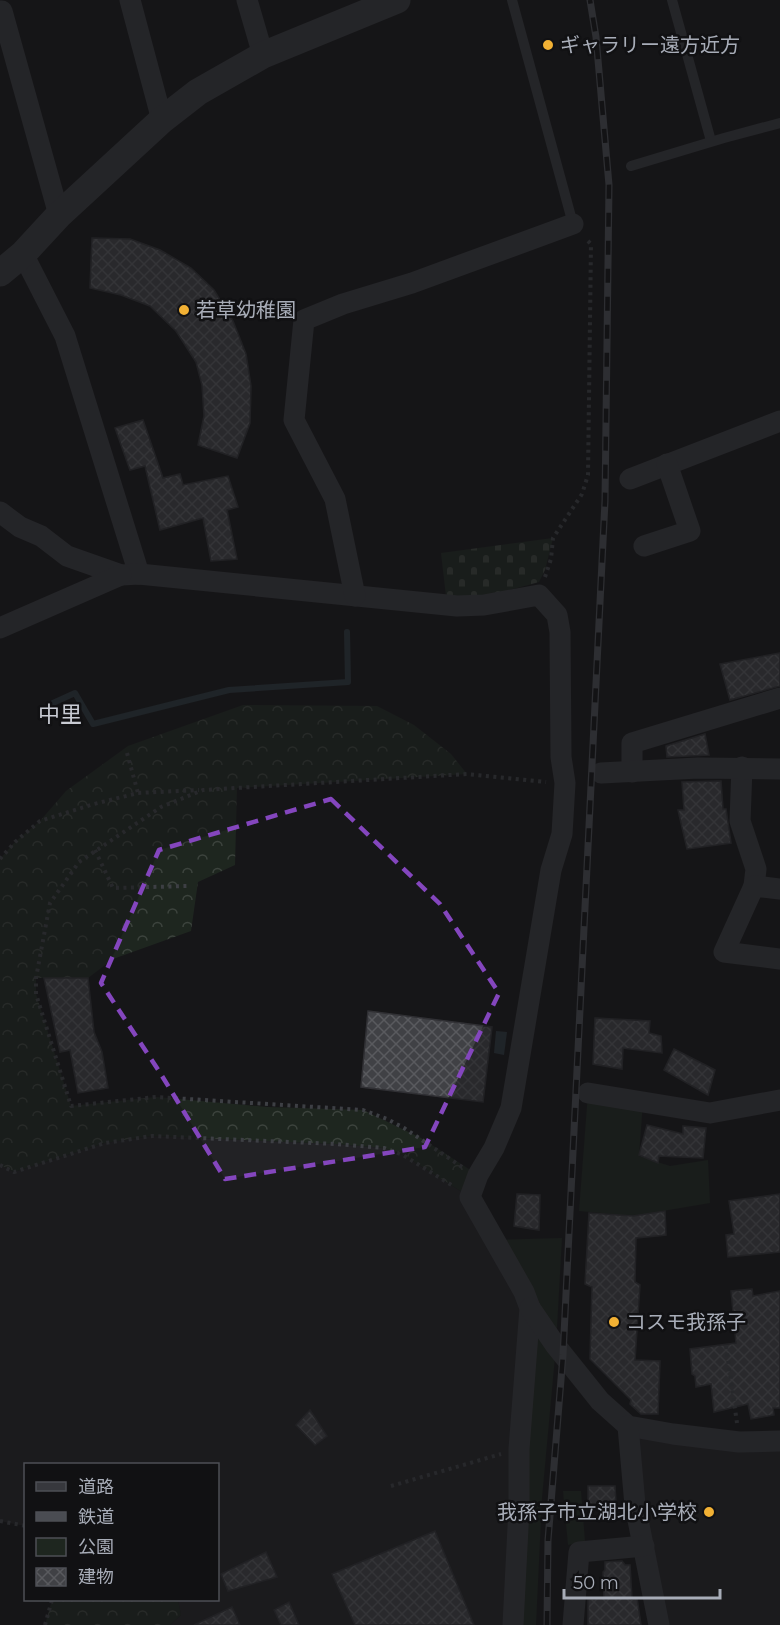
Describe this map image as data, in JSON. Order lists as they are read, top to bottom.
{
  "districts": ["中里"],
  "places": [
    "ギャラリー遠方近方",
    "若草幼稚園",
    "コスモ我孫子",
    "我孫子市立湖北小学校"
  ],
  "legend": [
    "道路",
    "鉄道",
    "公園",
    "建物"
  ],
  "scale_bar": "50 m"
}
